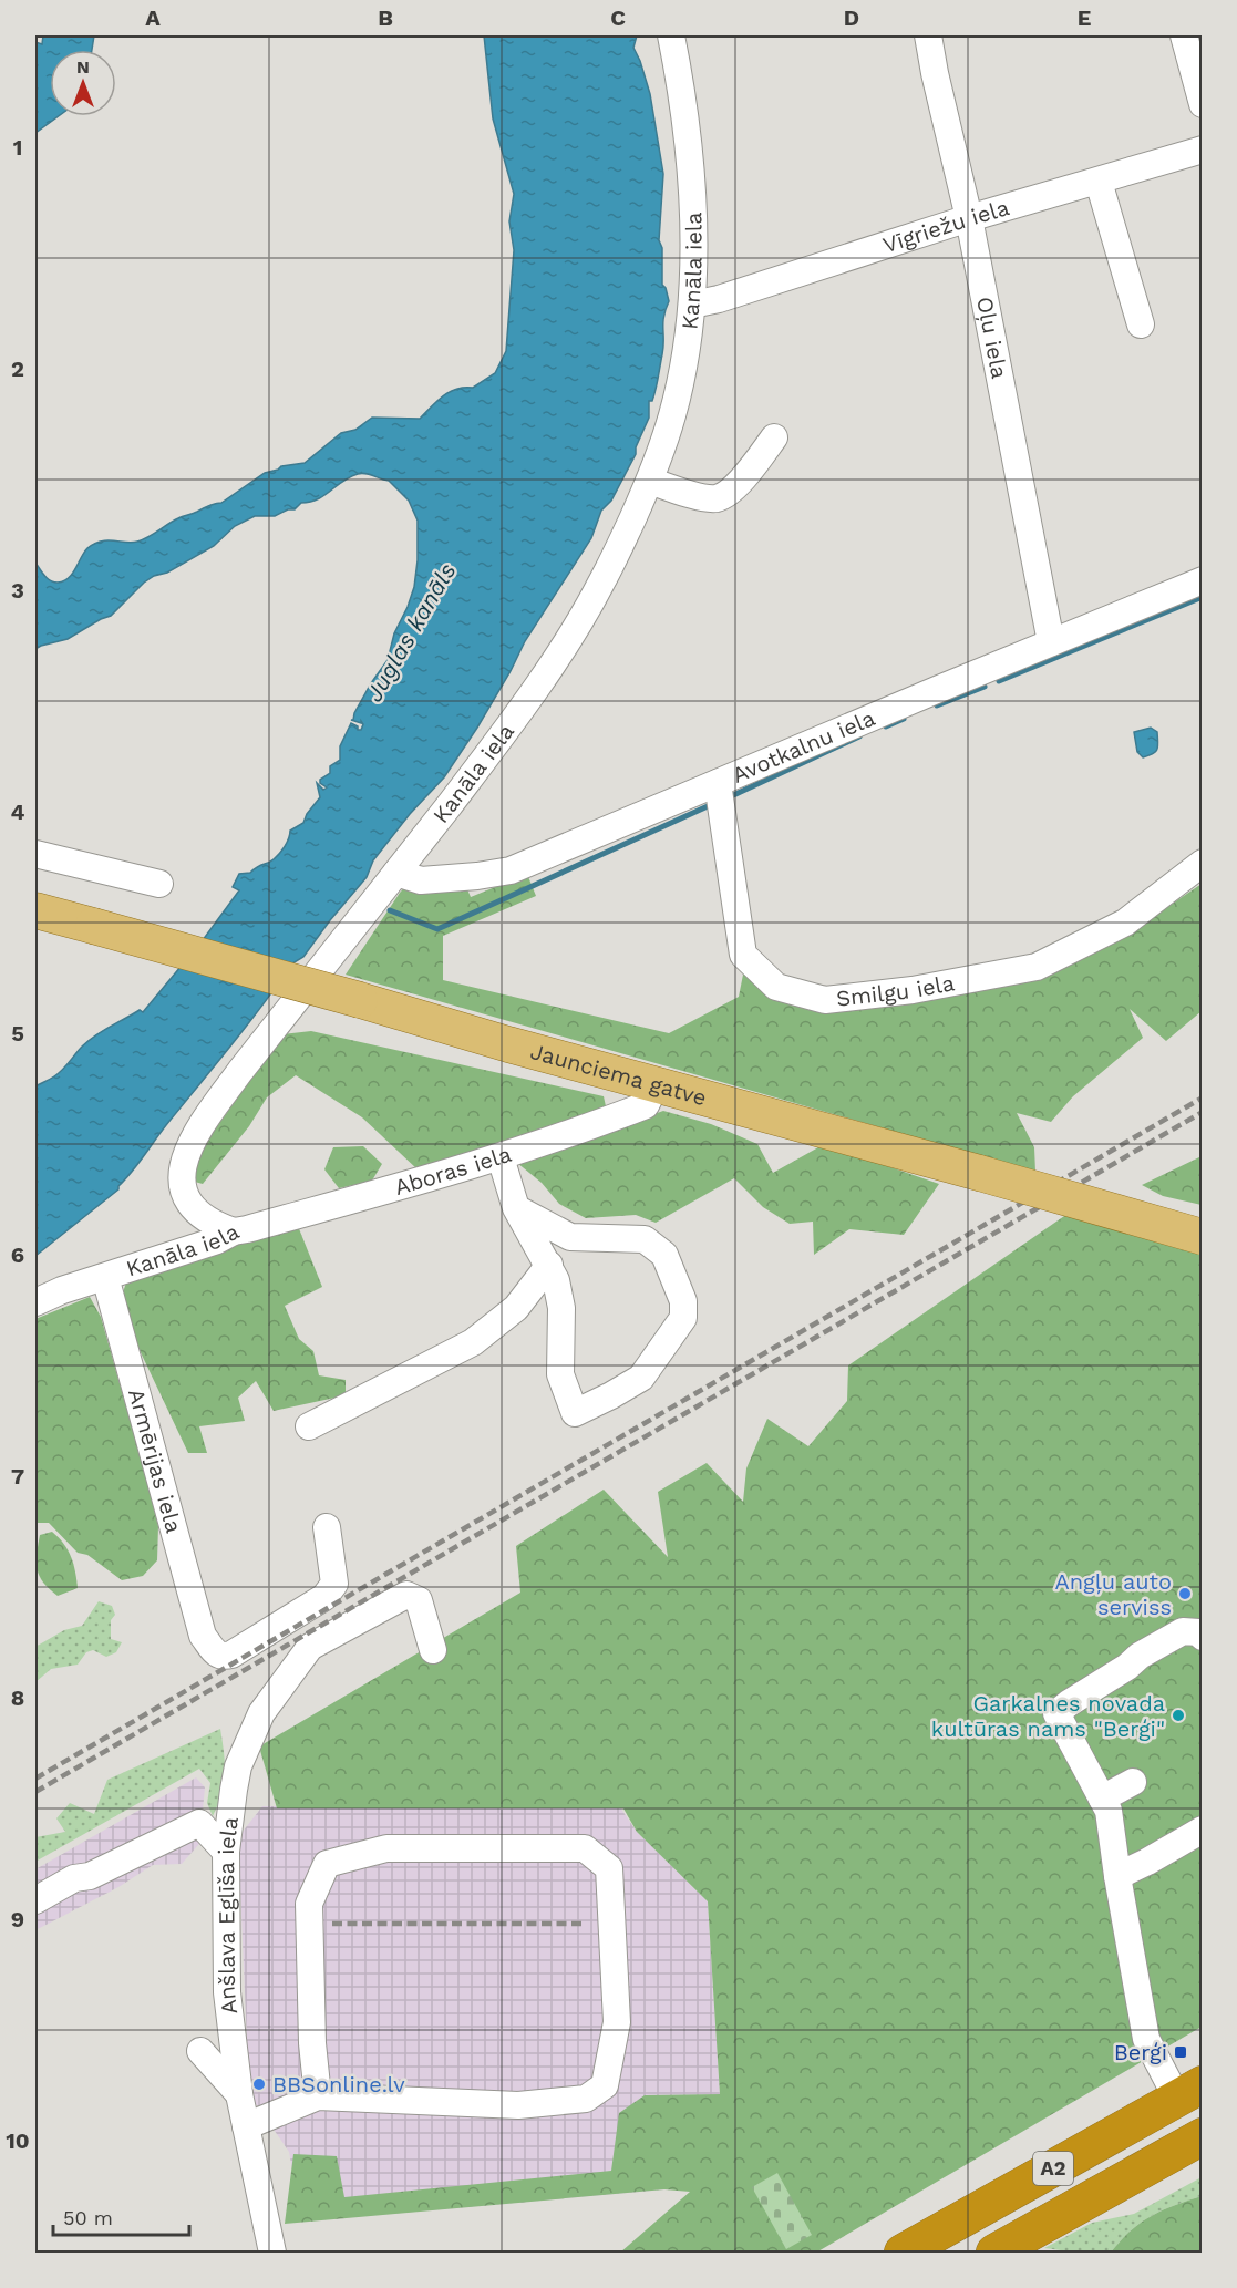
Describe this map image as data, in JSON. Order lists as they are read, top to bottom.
{
  "streets": {
    "highway": ["A2"],
    "main road": ["Jaunciema gatve"],
    "street": [
      "Vīgriežu iela",
      "Kanāla iela",
      "Oļu iela",
      "Avotkalnu iela",
      "Smilgu iela",
      "Aboras iela",
      "Armērijas iela",
      "Anšlava Eglīša iela"
    ]
  },
  "crossings": [
    ["Vīgriežu iela", "Kanāla iela"],
    ["Vīgriežu iela", "Oļu iela"],
    ["Kanāla iela", "Avotkalnu iela"],
    ["Kanāla iela", "Aboras iela"],
    ["Kanāla iela", "Armērijas iela"],
    ["Oļu iela", "Avotkalnu iela"],
    ["Avotkalnu iela", "Smilgu iela"],
    ["Jaunciema gatve", "Aboras iela"]
  ],
  "water": ["Juglas kanāls"],
  "places": {
    "other": ["Angļu auto serviss", "Garkalnes novada kultūras nams \"Berģi\"", "BBSonline.lv"],
    "transit": ["Berģi"]
  },
  "scale_bar": "50 m",
  "north": "top",
  "grid": {
    "columns": [
      "A",
      "B",
      "C",
      "D",
      "E"
    ],
    "rows": [
      "1",
      "2",
      "3",
      "4",
      "5",
      "6",
      "7",
      "8",
      "9",
      "10"
    ]
  }
}
